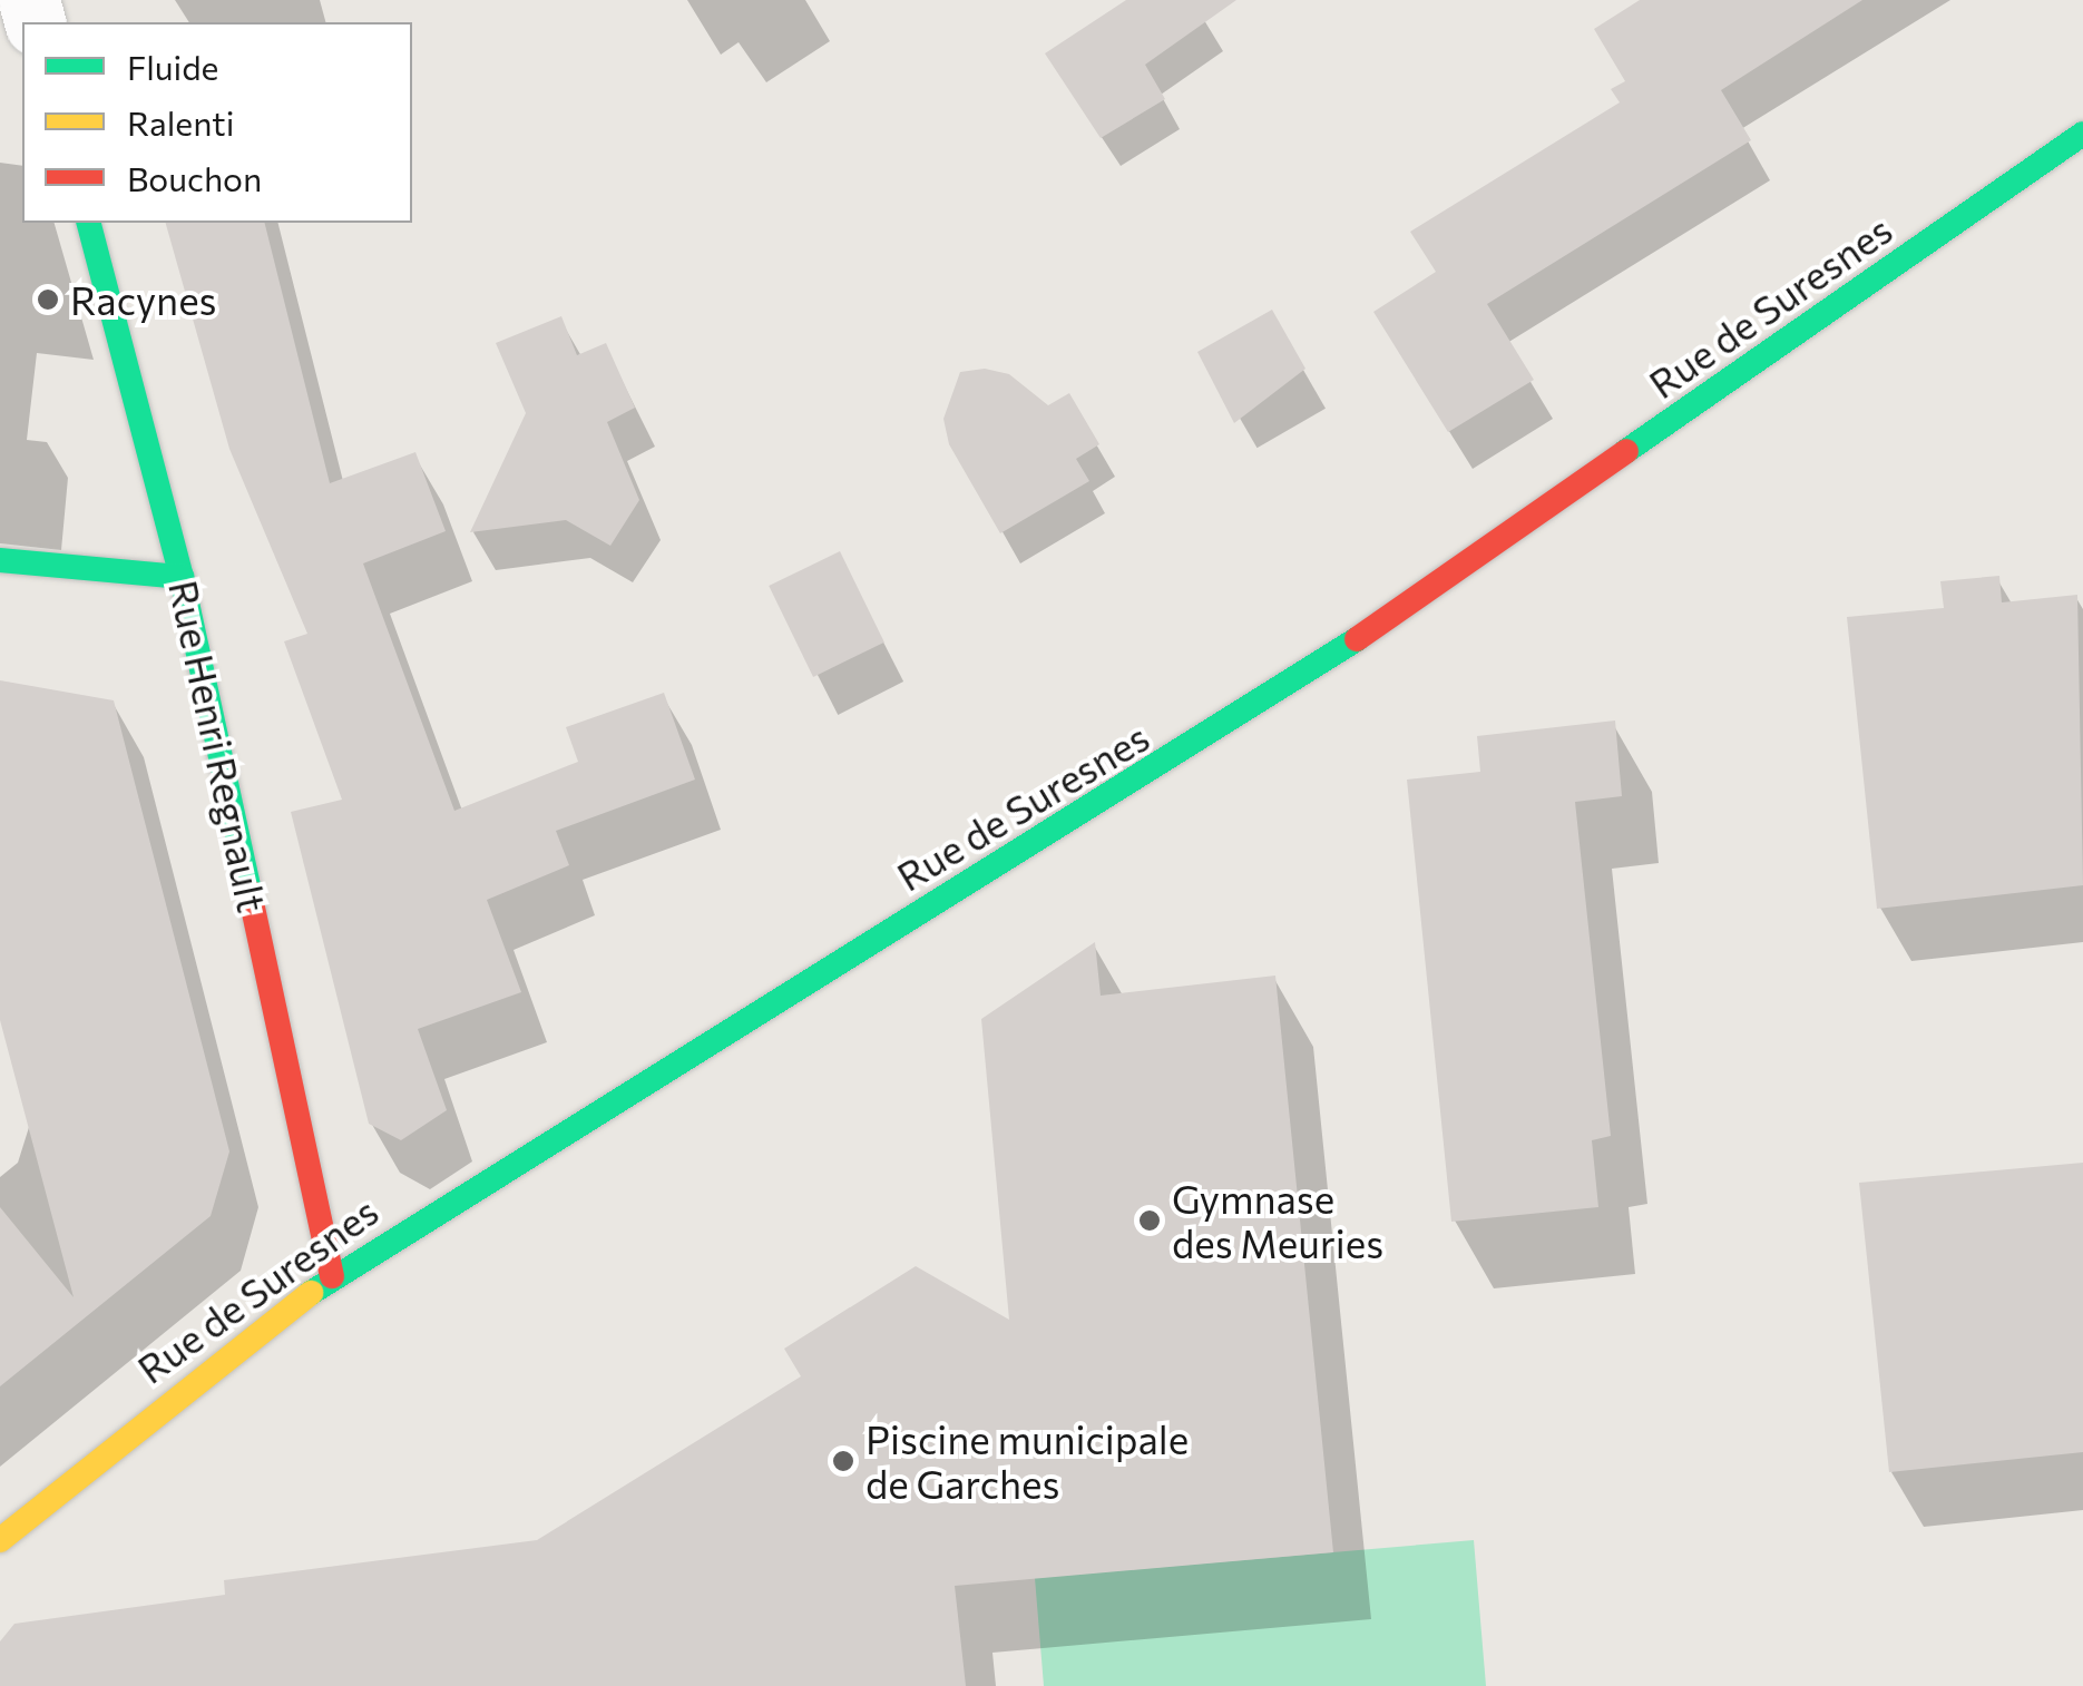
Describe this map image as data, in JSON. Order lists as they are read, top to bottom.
{
  "streets": {
    "street": ["Rue de Suresnes", "Rue Henri Regnault"]
  },
  "crossings": [
    ["Rue de Suresnes", "Rue Henri Regnault"]
  ],
  "places": ["Racynes", "Gymnase des Meuries", "Piscine municipale de Garches"],
  "legend": ["Fluide", "Ralenti", "Bouchon"]
}
